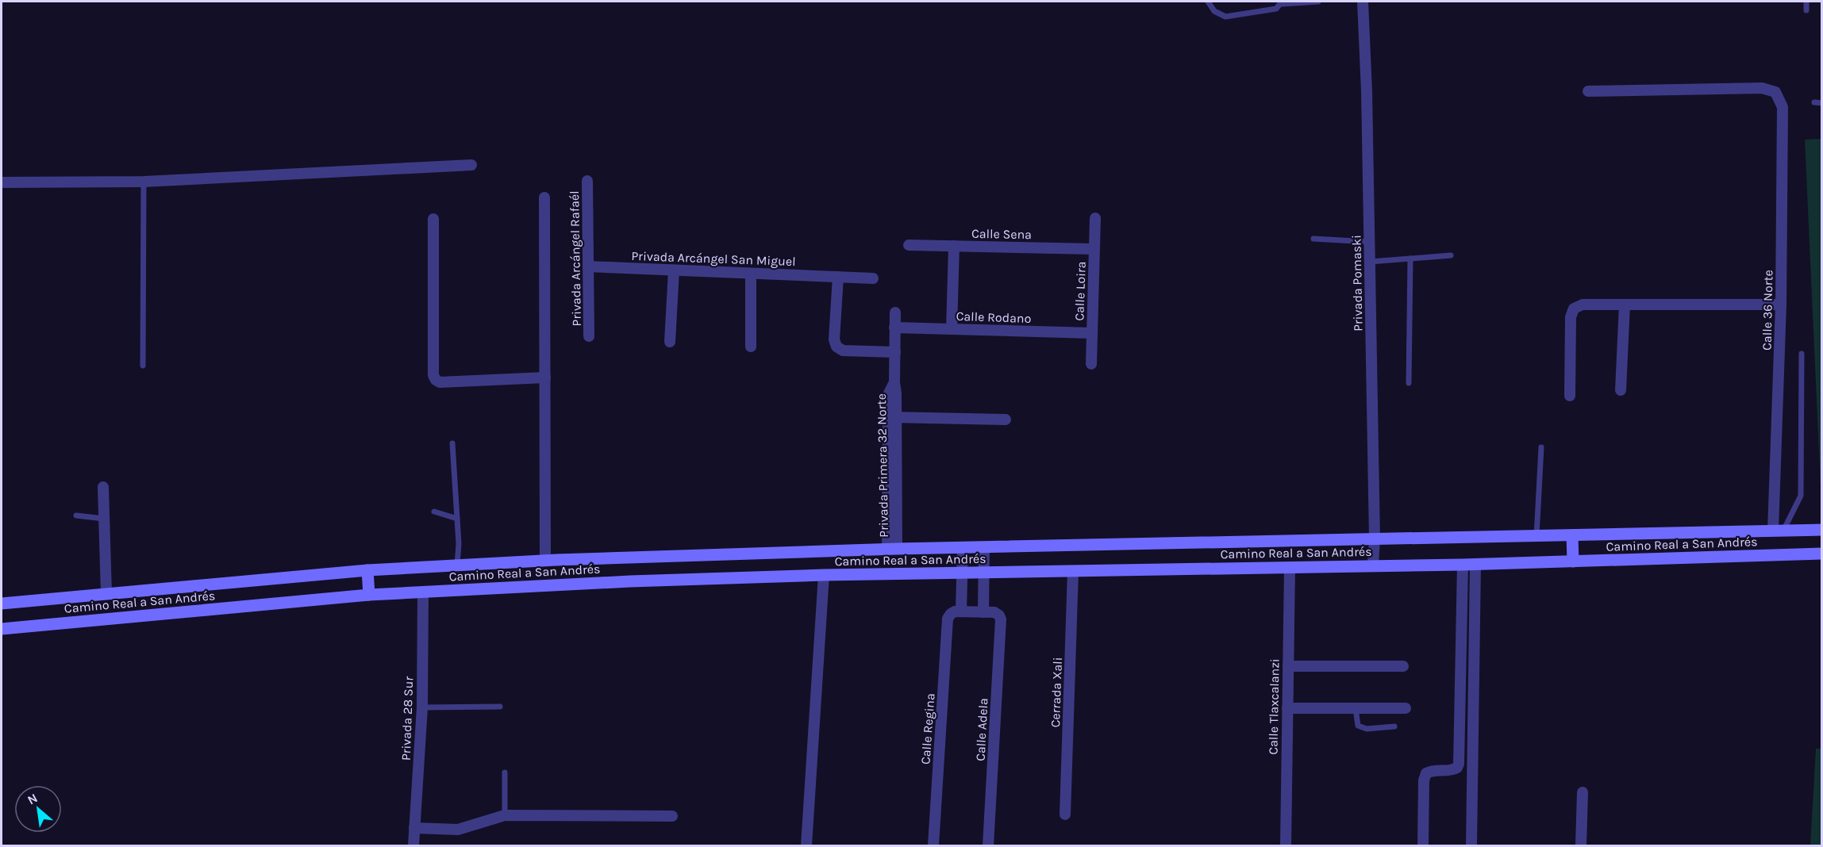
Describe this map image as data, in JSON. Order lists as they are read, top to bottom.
{
  "streets": {
    "main road": ["Camino Real a San Andrés"],
    "street": [
      "Calle Sena",
      "Privada Arcángel Rafaél",
      "Privada Arcángel San Miguel",
      "Privada Pomaski",
      "Calle Loira",
      "Calle 36 Norte",
      "Calle Rodano",
      "Privada Primera 32 Norte",
      "Cerrada Xali",
      "Calle Tlaxcalanzi",
      "Privada 28 Sur",
      "Calle Regina",
      "Calle Adela"
    ]
  },
  "crossings": [
    ["Calle Sena", "Calle Loira"],
    ["Privada Arcángel Rafaél", "Privada Arcángel San Miguel"],
    ["Privada Pomaski", "Camino Real a San Andrés"],
    ["Calle Loira", "Calle Rodano"],
    ["Calle 36 Norte", "Camino Real a San Andrés"],
    ["Calle Rodano", "Privada Primera 32 Norte"],
    ["Privada Primera 32 Norte", "Camino Real a San Andrés"],
    ["Camino Real a San Andrés", "Cerrada Xali"],
    ["Camino Real a San Andrés", "Calle Tlaxcalanzi"],
    ["Camino Real a San Andrés", "Privada 28 Sur"],
    ["Camino Real a San Andrés", "Calle Regina"]
  ],
  "north": "top left"
}
